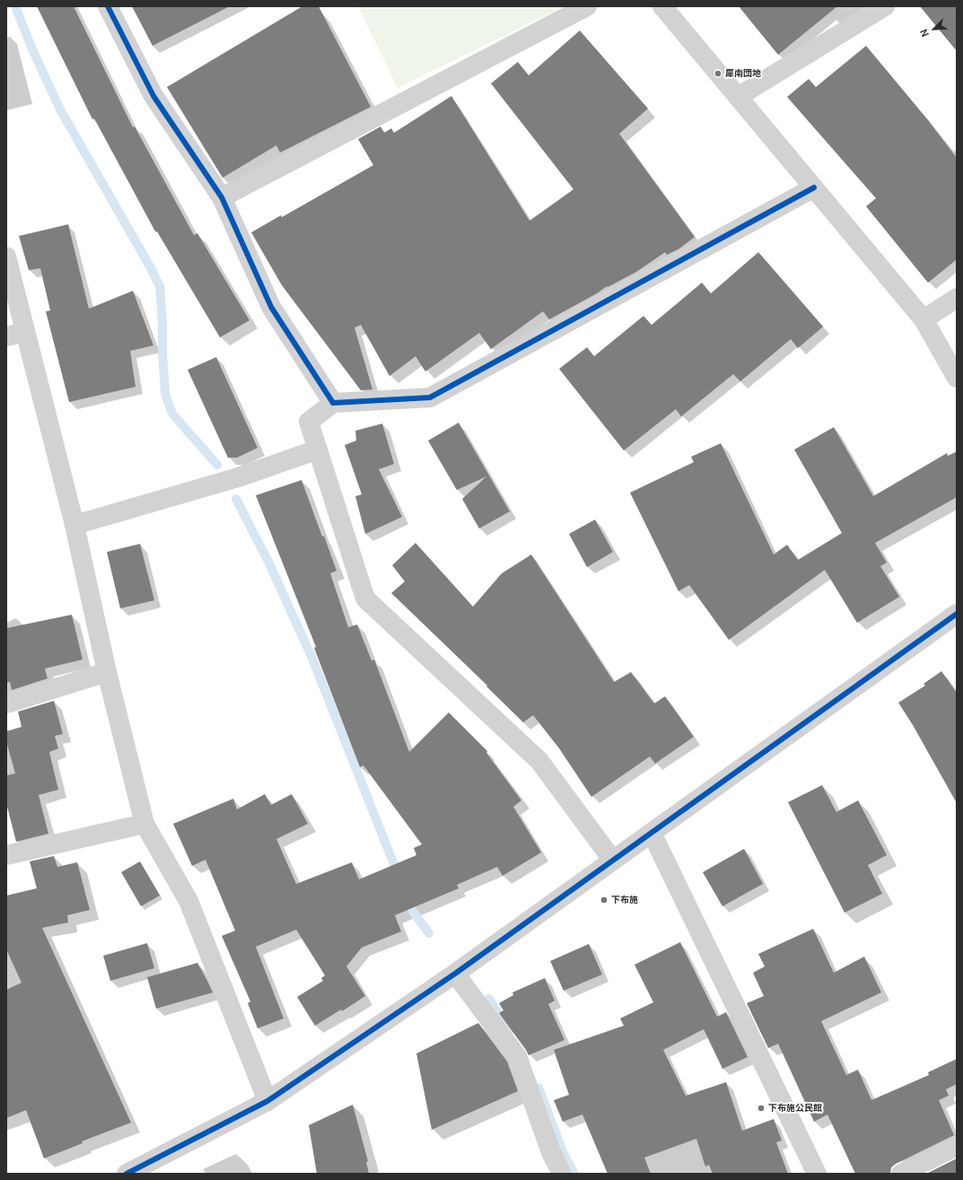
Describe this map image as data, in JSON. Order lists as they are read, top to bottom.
{
  "places": ["犀南団地", "下布施", "下布施公民館"],
  "north": "bottom left"
}
